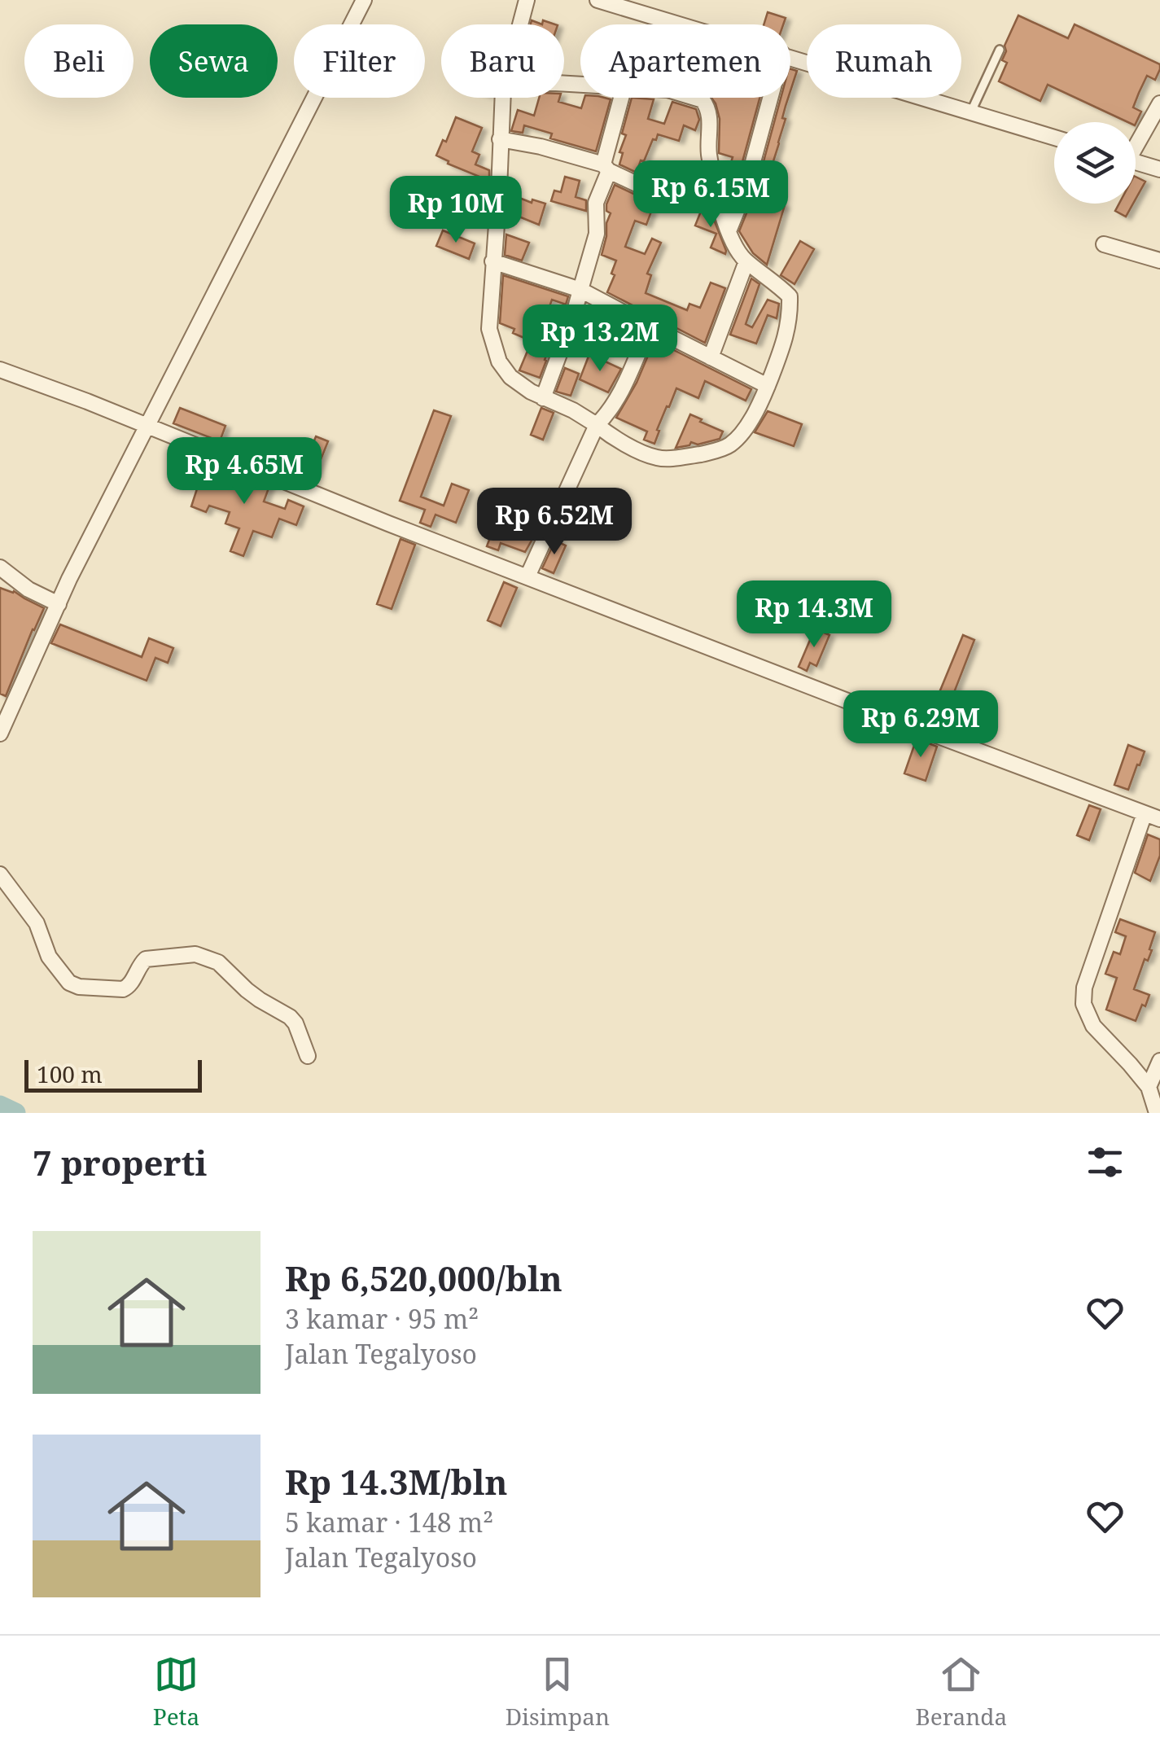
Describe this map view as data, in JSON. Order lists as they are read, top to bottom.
{
  "scale_bar": "100 m",
  "page": {
    "chip": [
      "Beli",
      "Sewa",
      "Filter",
      "Baru",
      "Apartemen",
      "Rumah"
    ],
    "price": [
      "Rp 6.15M",
      "Rp 10M",
      "Rp 13.2M",
      "Rp 4.65M",
      "Rp 6.52M",
      "Rp 14.3M",
      "Rp 6.29M"
    ],
    "scale": "100 m",
    "heading": "7 properti",
    "list": [
      {
        "name": "Rp 6,520,000/bln",
        "note": "3 kamar · 95 m² · Jalan Tegalyoso"
      },
      {
        "name": "Rp 14.3M/bln",
        "note": "5 kamar · 148 m² · Jalan Tegalyoso"
      }
    ],
    "tabs": ["Peta", "Disimpan", "Beranda"]
  }
}
